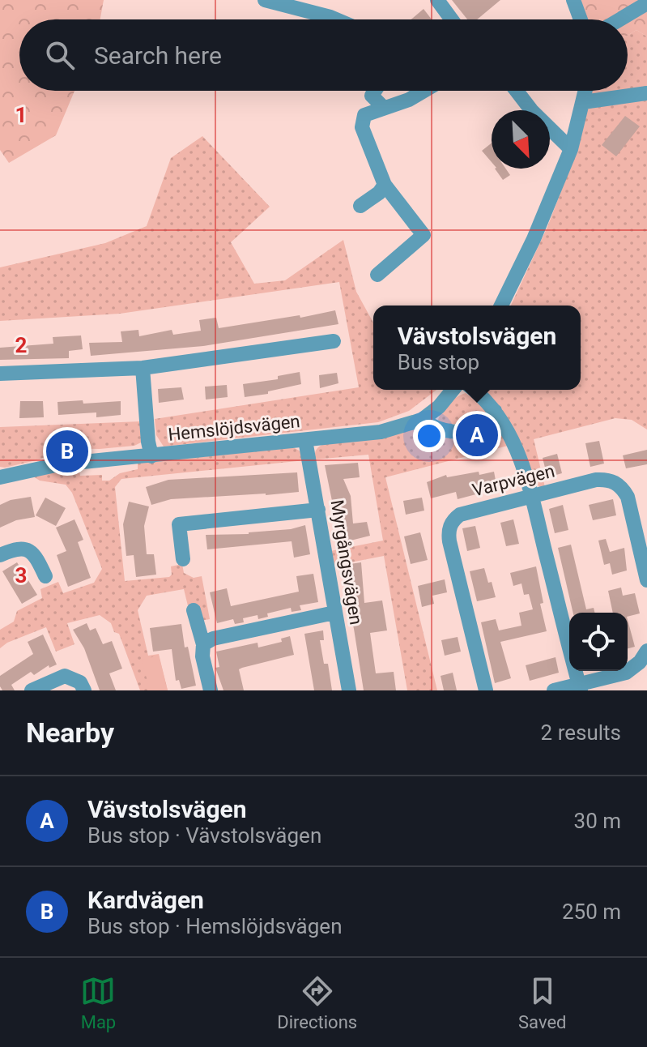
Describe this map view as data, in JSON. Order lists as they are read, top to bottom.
{
  "streets": {
    "street": ["Hemslöjdsvägen", "Varpvägen", "Myrgångsvägen"]
  },
  "crossings": [
    ["Hemslöjdsvägen", "Myrgångsvägen"]
  ],
  "north": "bottom right",
  "page": {
    "search": "Search here",
    "popup": ["Vävstolsvägen", "Bus stop"],
    "pins": ["A", "B"],
    "heading": ["Nearby", "2 results"],
    "list": [
      {
        "mark": "A",
        "name": "Vävstolsvägen",
        "note": "Bus stop · Vävstolsvägen",
        "value": "30 m"
      },
      {
        "mark": "B",
        "name": "Kardvägen",
        "note": "Bus stop · Hemslöjdsvägen",
        "value": "250 m"
      }
    ],
    "nav": ["Map", "Directions", "Saved"]
  },
  "grid": {
    "rows": ["1", "2", "3"]
  }
}
